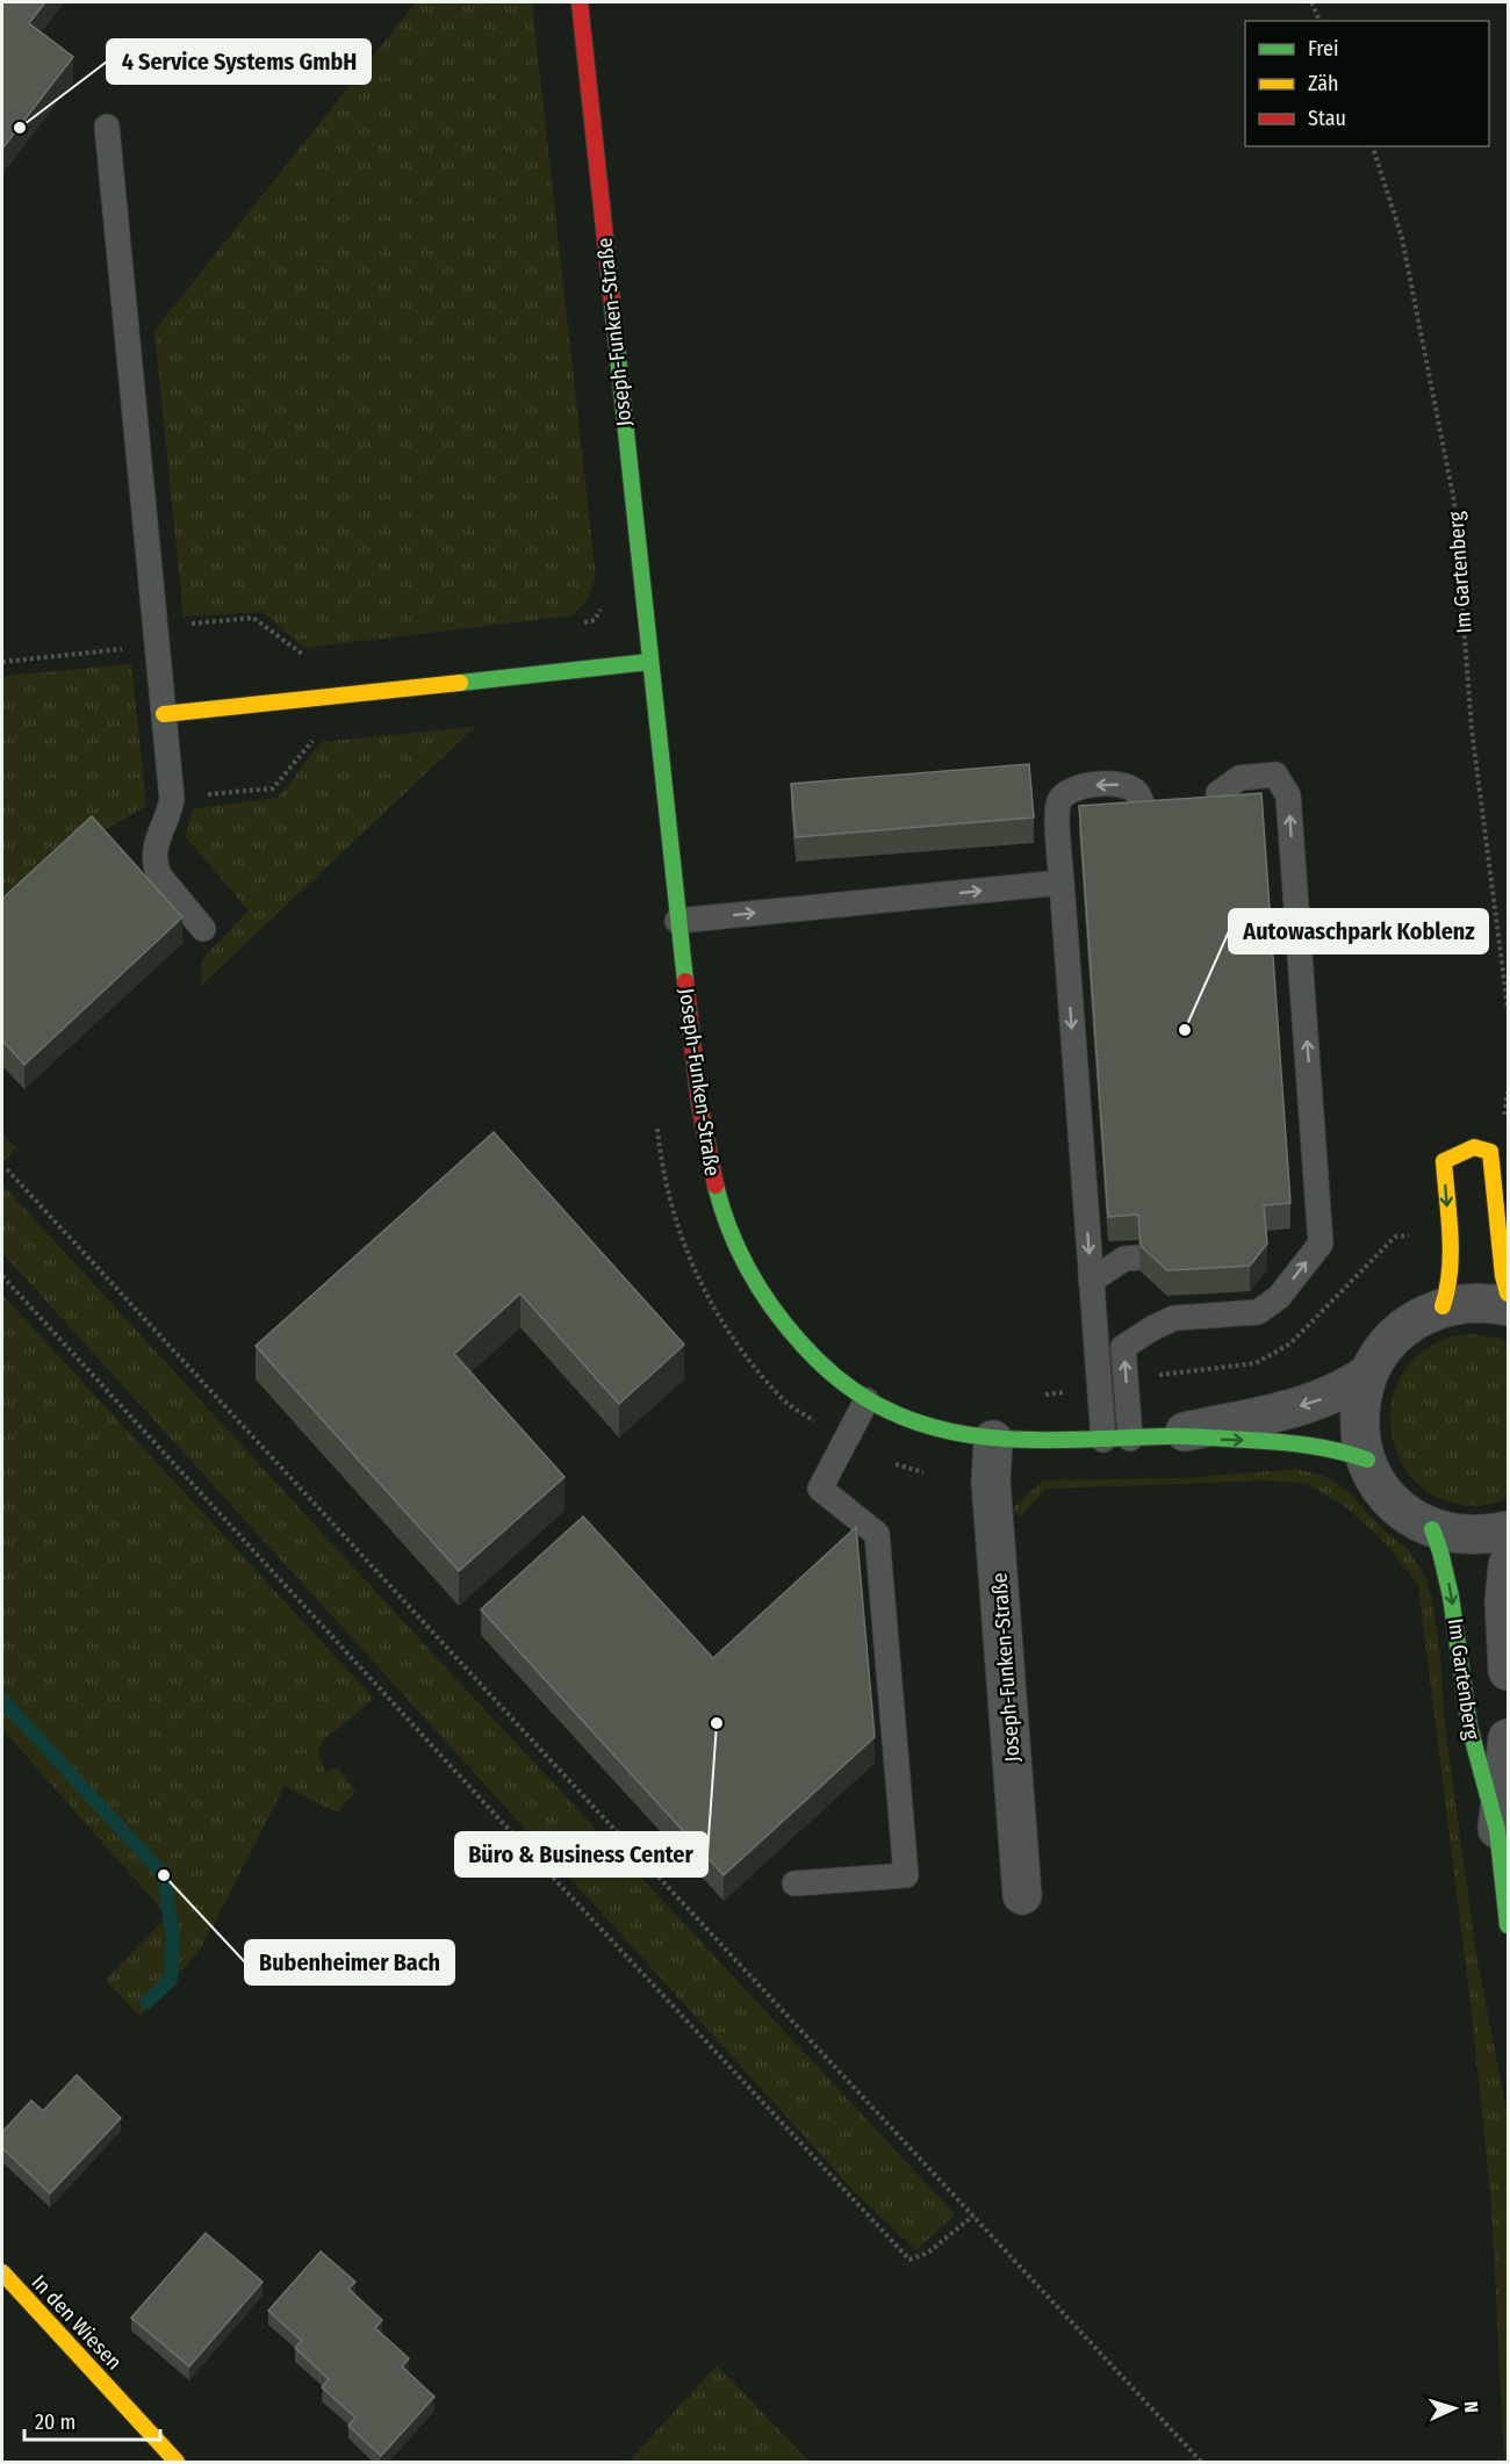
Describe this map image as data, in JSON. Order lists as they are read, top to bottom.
{
  "streets": {
    "street": ["Joseph-Funken-Straße", "Im Gartenberg", "In den Wiesen"]
  },
  "places": [
    "4 Service Systems GmbH",
    "Autowaschpark Koblenz",
    "Büro & Business Center",
    "Bubenheimer Bach"
  ],
  "legend": ["Frei", "Zäh", "Stau"],
  "scale_bar": "20 m",
  "north": "right"
}
